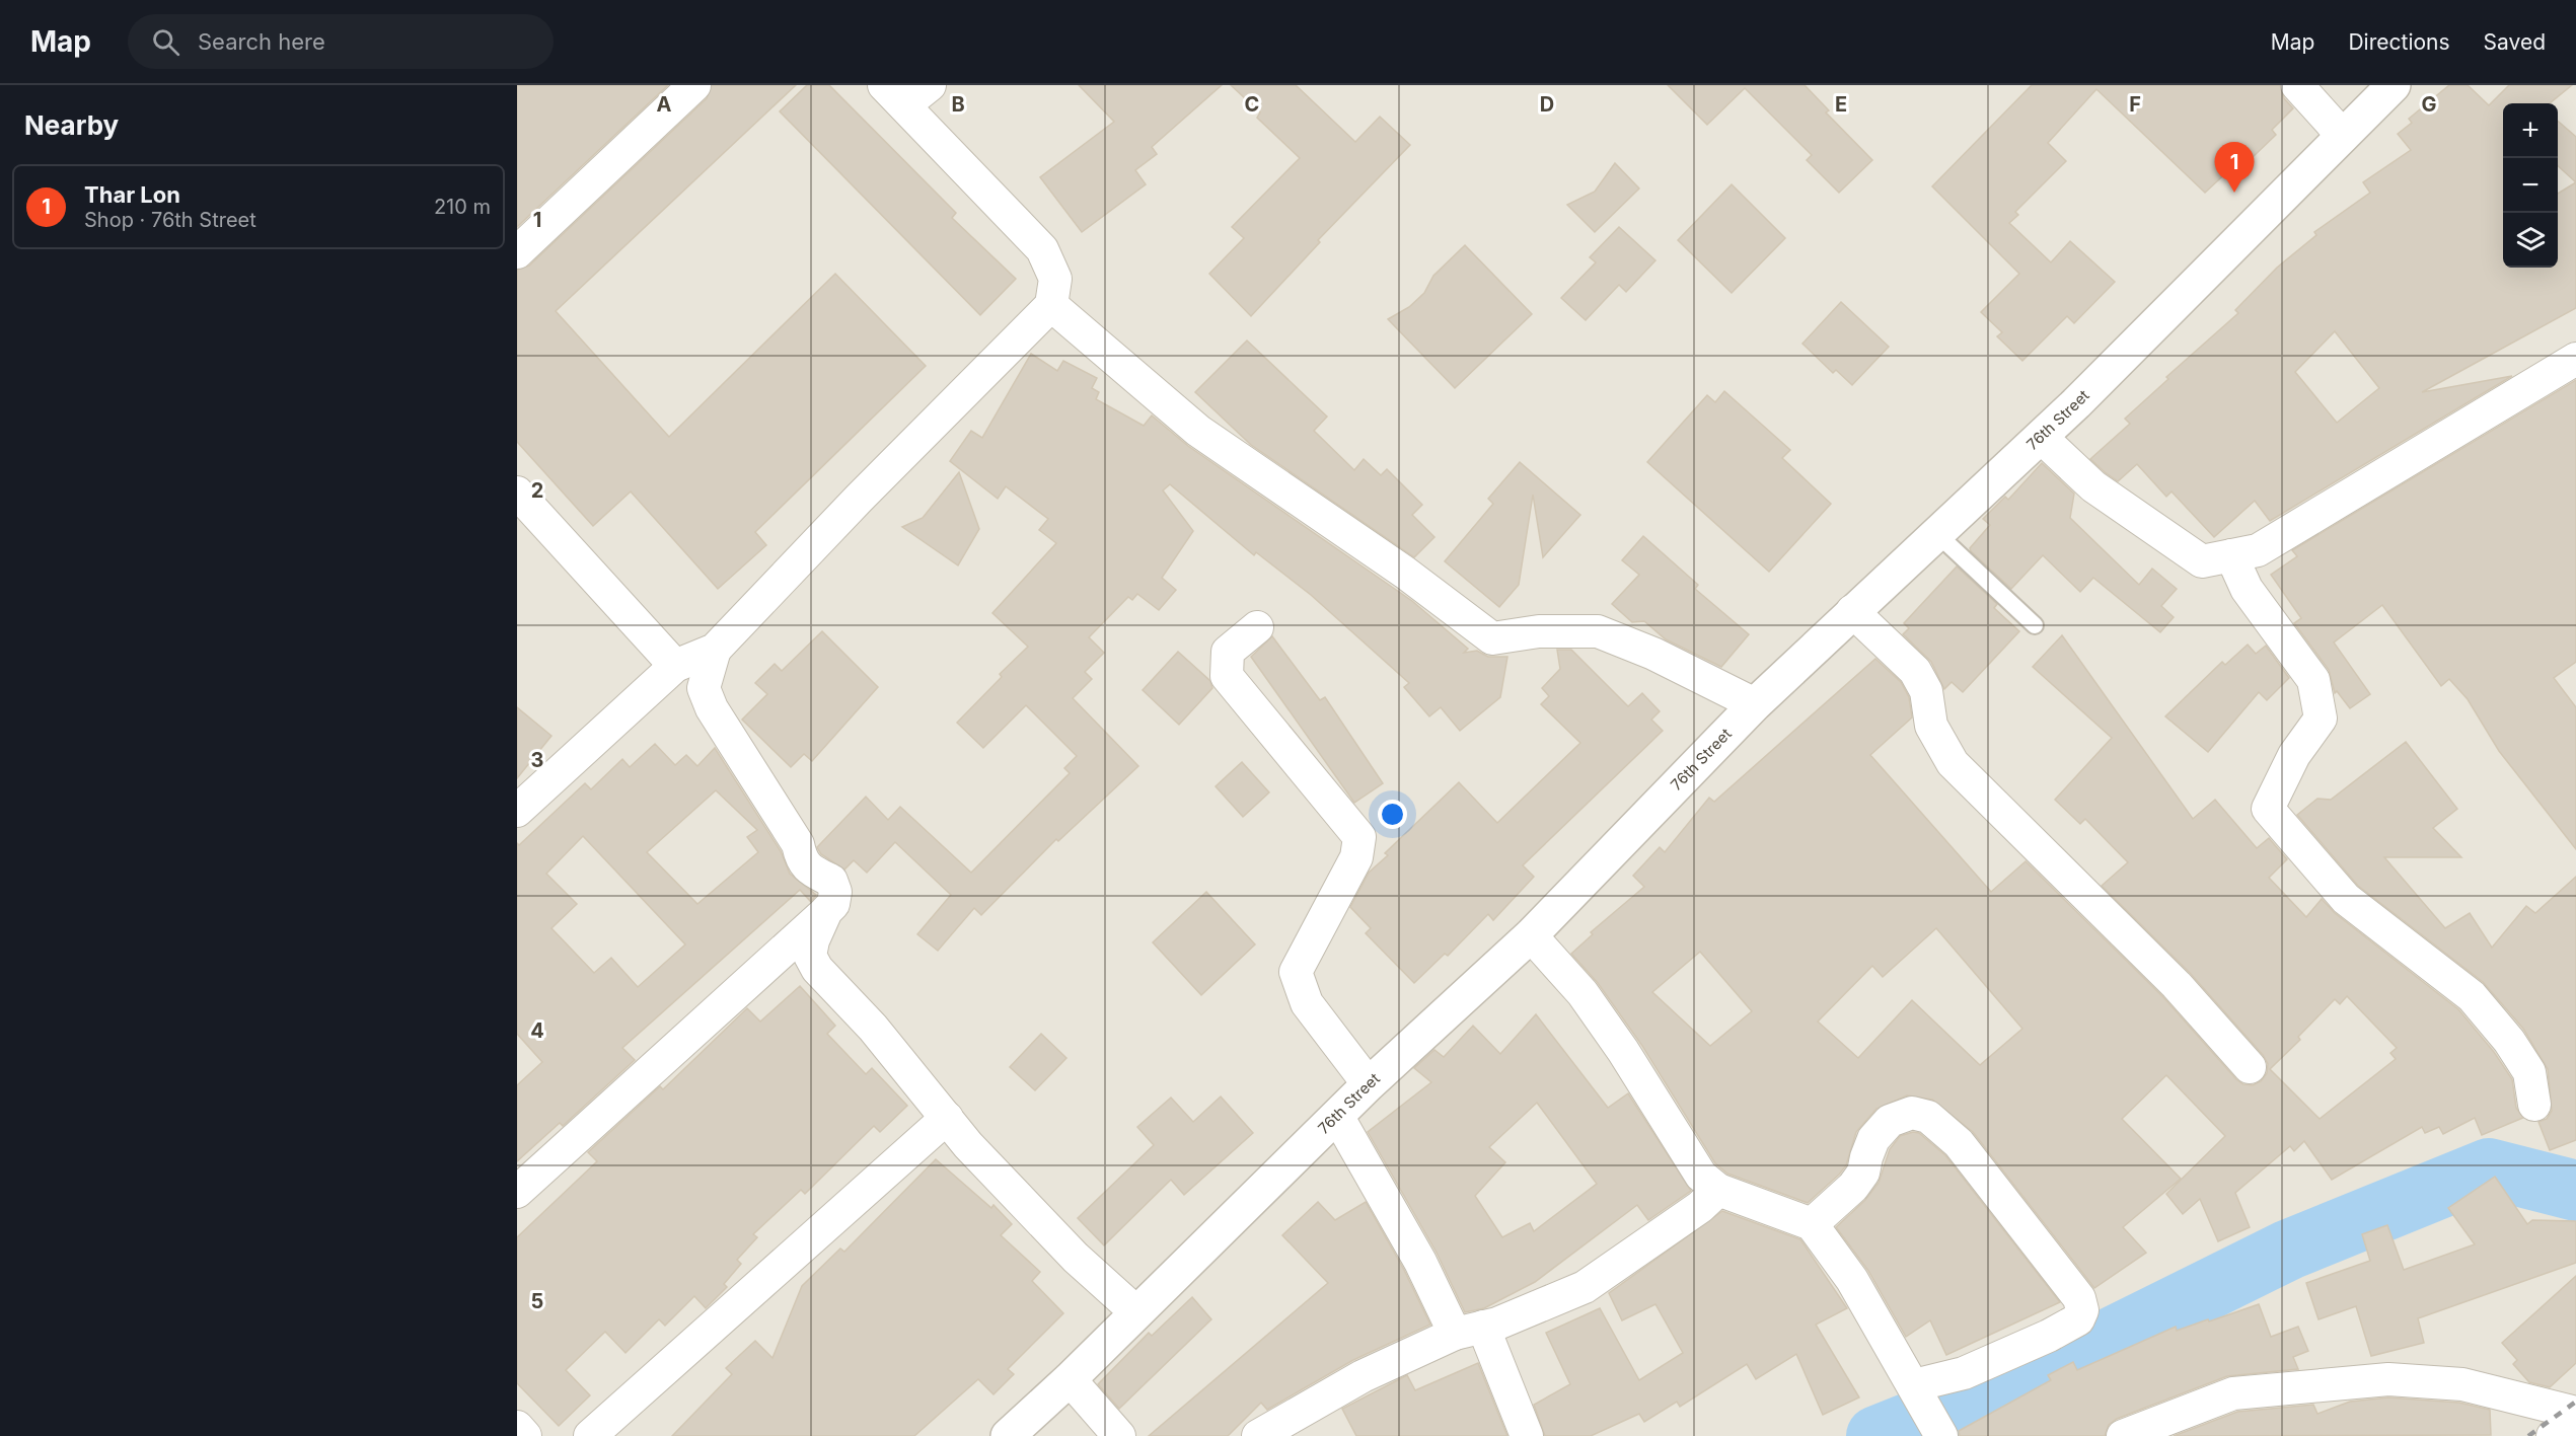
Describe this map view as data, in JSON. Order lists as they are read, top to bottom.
{
  "streets": {
    "street": ["76th Street"]
  },
  "page": {
    "header": "Map",
    "search": "Search here",
    "nav": ["Map", "Directions", "Saved"],
    "heading": "Nearby",
    "map_buttons": ["+", "−"],
    "pins": "1",
    "list": [
      {
        "mark": "1",
        "name": "Thar Lon",
        "note": "Shop · 76th Street",
        "value": "210 m"
      }
    ]
  },
  "grid": {
    "columns": [
      "A",
      "B",
      "C",
      "D",
      "E",
      "F",
      "G"
    ],
    "rows": [
      "1",
      "2",
      "3",
      "4",
      "5"
    ]
  }
}
